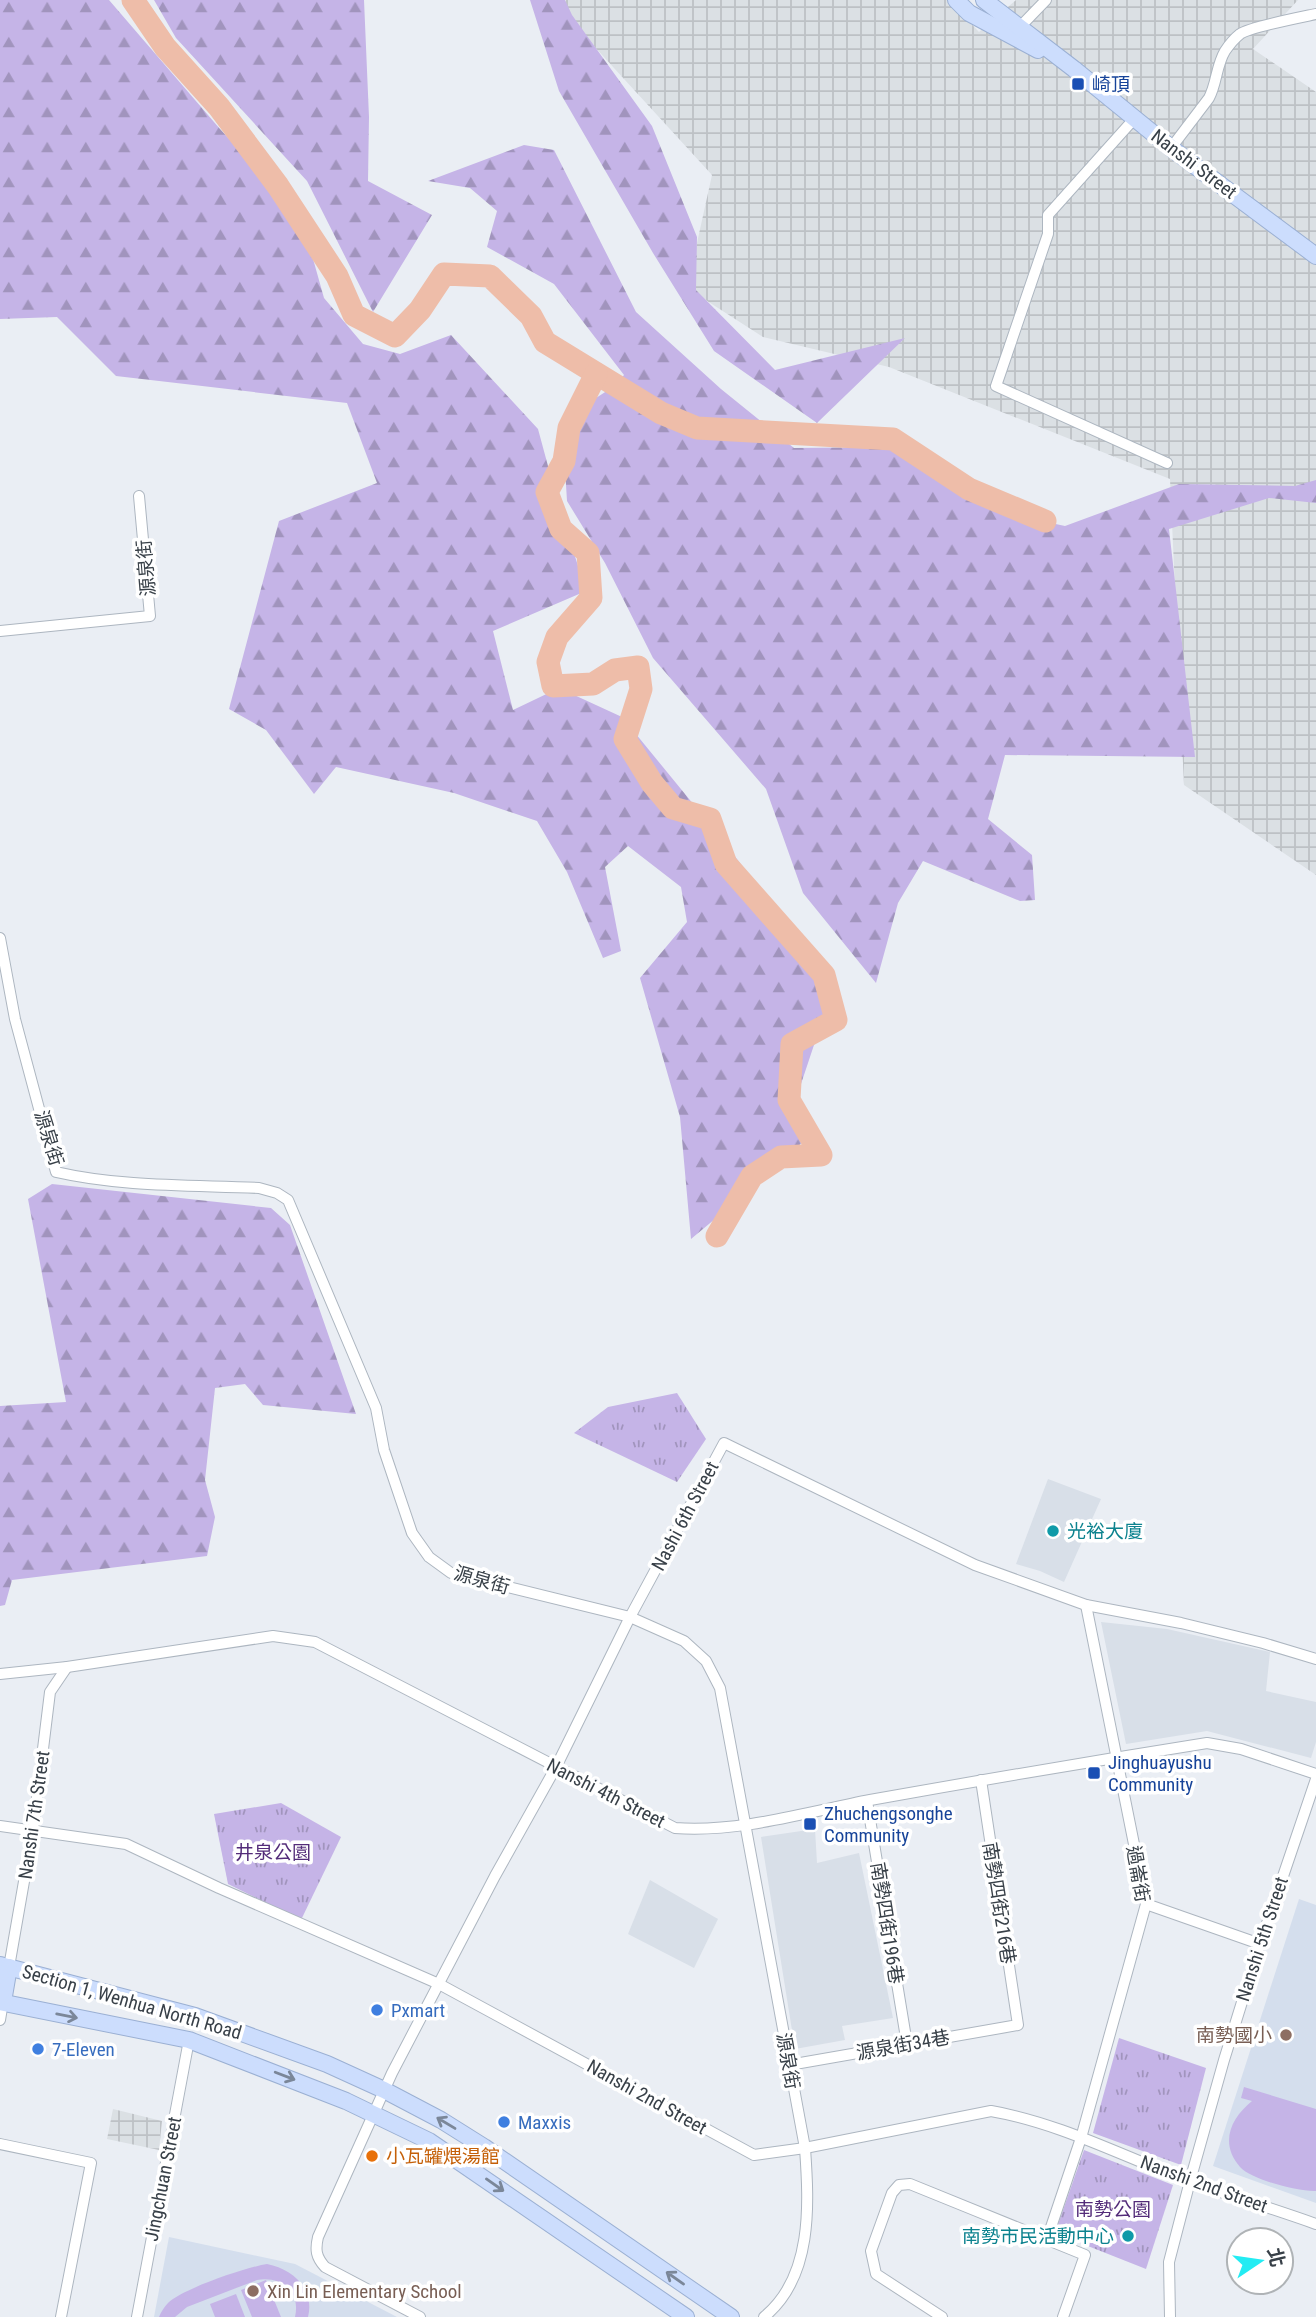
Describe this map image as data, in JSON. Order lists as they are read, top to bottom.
{
  "streets": {
    "street": [
      "Nanshi Street",
      "源泉街",
      "Nashi 6th Street",
      "Nanshi 4th Street",
      "Nanshi 7th Street",
      "過崙街",
      "南勢四街216巷",
      "南勢四街196巷",
      "Nanshi 5th Street",
      "Section 1, Wenhua North Road",
      "源泉街34巷",
      "Nanshi 2nd Street",
      "Jingchuan Street"
    ]
  },
  "crossings": [
    ["源泉街", "Nashi 6th Street"],
    ["源泉街", "Nanshi 4th Street"],
    ["源泉街", "源泉街34巷"],
    ["源泉街", "Nanshi 2nd Street"],
    ["Nashi 6th Street", "Nanshi 4th Street"],
    ["Nashi 6th Street", "過崙街"],
    ["Nashi 6th Street", "Section 1, Wenhua North Road"],
    ["Nashi 6th Street", "Nanshi 2nd Street"],
    ["Nanshi 4th Street", "Nanshi 7th Street"],
    ["Nanshi 4th Street", "過崙街"],
    ["Nanshi 4th Street", "南勢四街216巷"],
    ["Nanshi 4th Street", "南勢四街196巷"],
    ["Nanshi 4th Street", "Nanshi 5th Street"],
    ["Nanshi 7th Street", "Section 1, Wenhua North Road"],
    ["Nanshi 7th Street", "Nanshi 2nd Street"],
    ["過崙街", "Nanshi 2nd Street"],
    ["南勢四街216巷", "源泉街34巷"],
    ["南勢四街196巷", "源泉街34巷"],
    ["Nanshi 5th Street", "Nanshi 2nd Street"],
    ["Section 1, Wenhua North Road", "Jingchuan Street"]
  ],
  "parks": ["井泉公園", "南勢公園"],
  "places": {
    "transit": ["崎頂", "Jinghuayushu Community", "Zhuchengsonghe Community"],
    "other": [
      "光裕大廈",
      "Pxmart",
      "南勢國小",
      "7-Eleven",
      "Maxxis",
      "小瓦罐煨湯館",
      "南勢市民活動中心",
      "Xin Lin Elementary School"
    ]
  },
  "north": "right"
}
